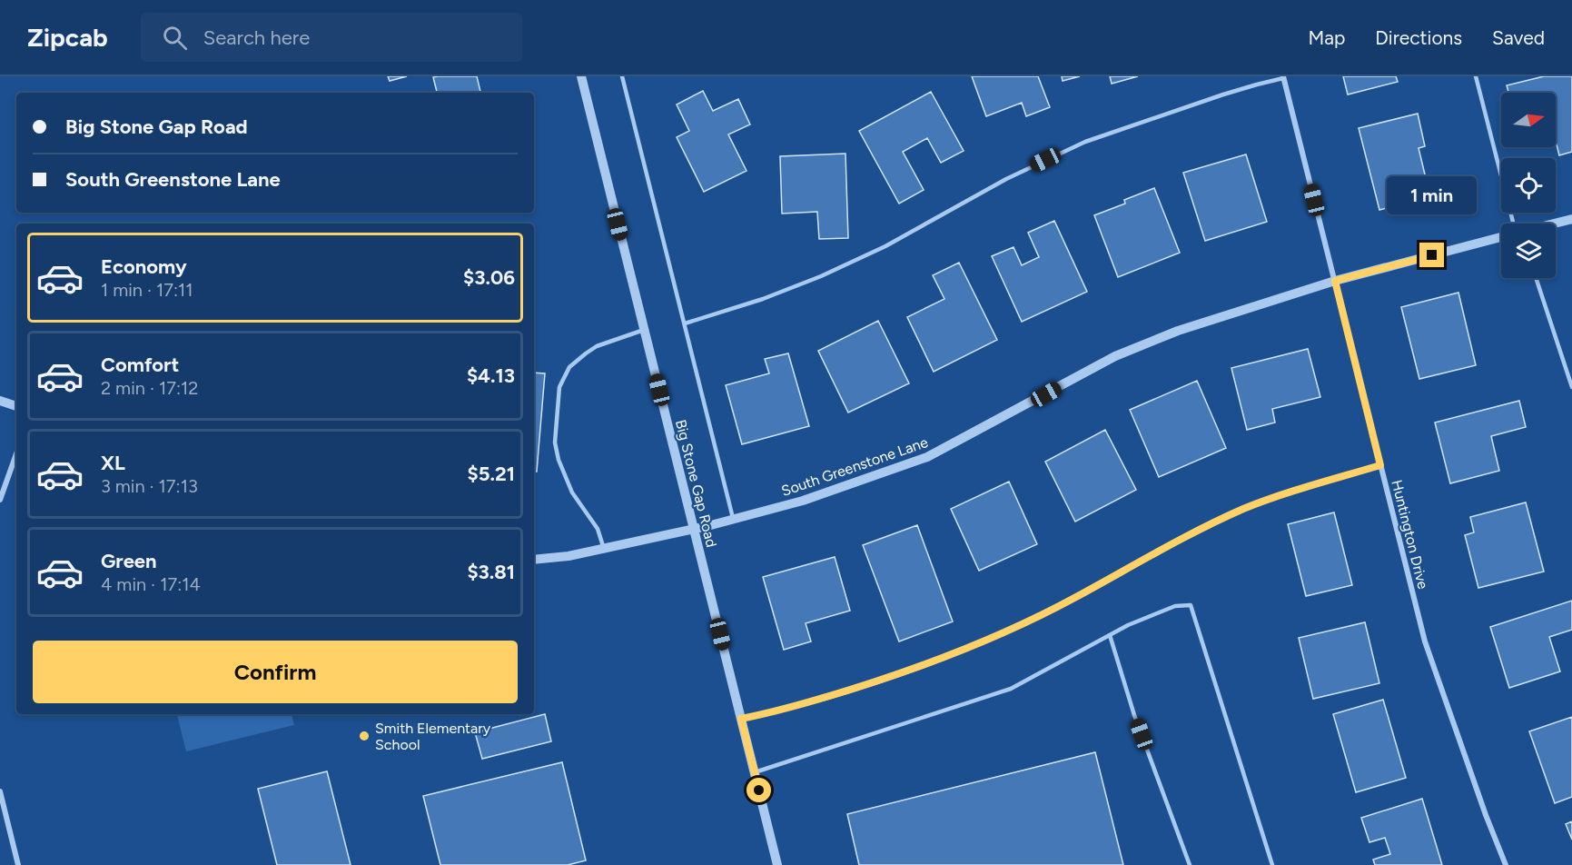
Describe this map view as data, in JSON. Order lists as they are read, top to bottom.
{
  "streets": {
    "street": ["South Greenstone Lane", "Big Stone Gap Road", "Huntington Drive"]
  },
  "crossings": [
    ["South Greenstone Lane", "Big Stone Gap Road"],
    ["South Greenstone Lane", "Huntington Drive"]
  ],
  "places": ["Smith Elementary School"],
  "north": "right",
  "page": {
    "header": "Zipcab",
    "search": "Search here",
    "nav": ["Map", "Directions", "Saved"],
    "banner": ["Big Stone Gap Road", "South Greenstone Lane"],
    "bubble": "1 min",
    "list": [
      {
        "name": "Economy",
        "note": "1 min · 17:11",
        "value": "$3.06"
      },
      {
        "name": "Comfort",
        "note": "2 min · 17:12",
        "value": "$4.13"
      },
      {
        "name": "XL",
        "note": "3 min · 17:13",
        "value": "$5.21"
      },
      {
        "name": "Green",
        "note": "4 min · 17:14",
        "value": "$3.81"
      }
    ],
    "buttons": "Confirm"
  }
}
